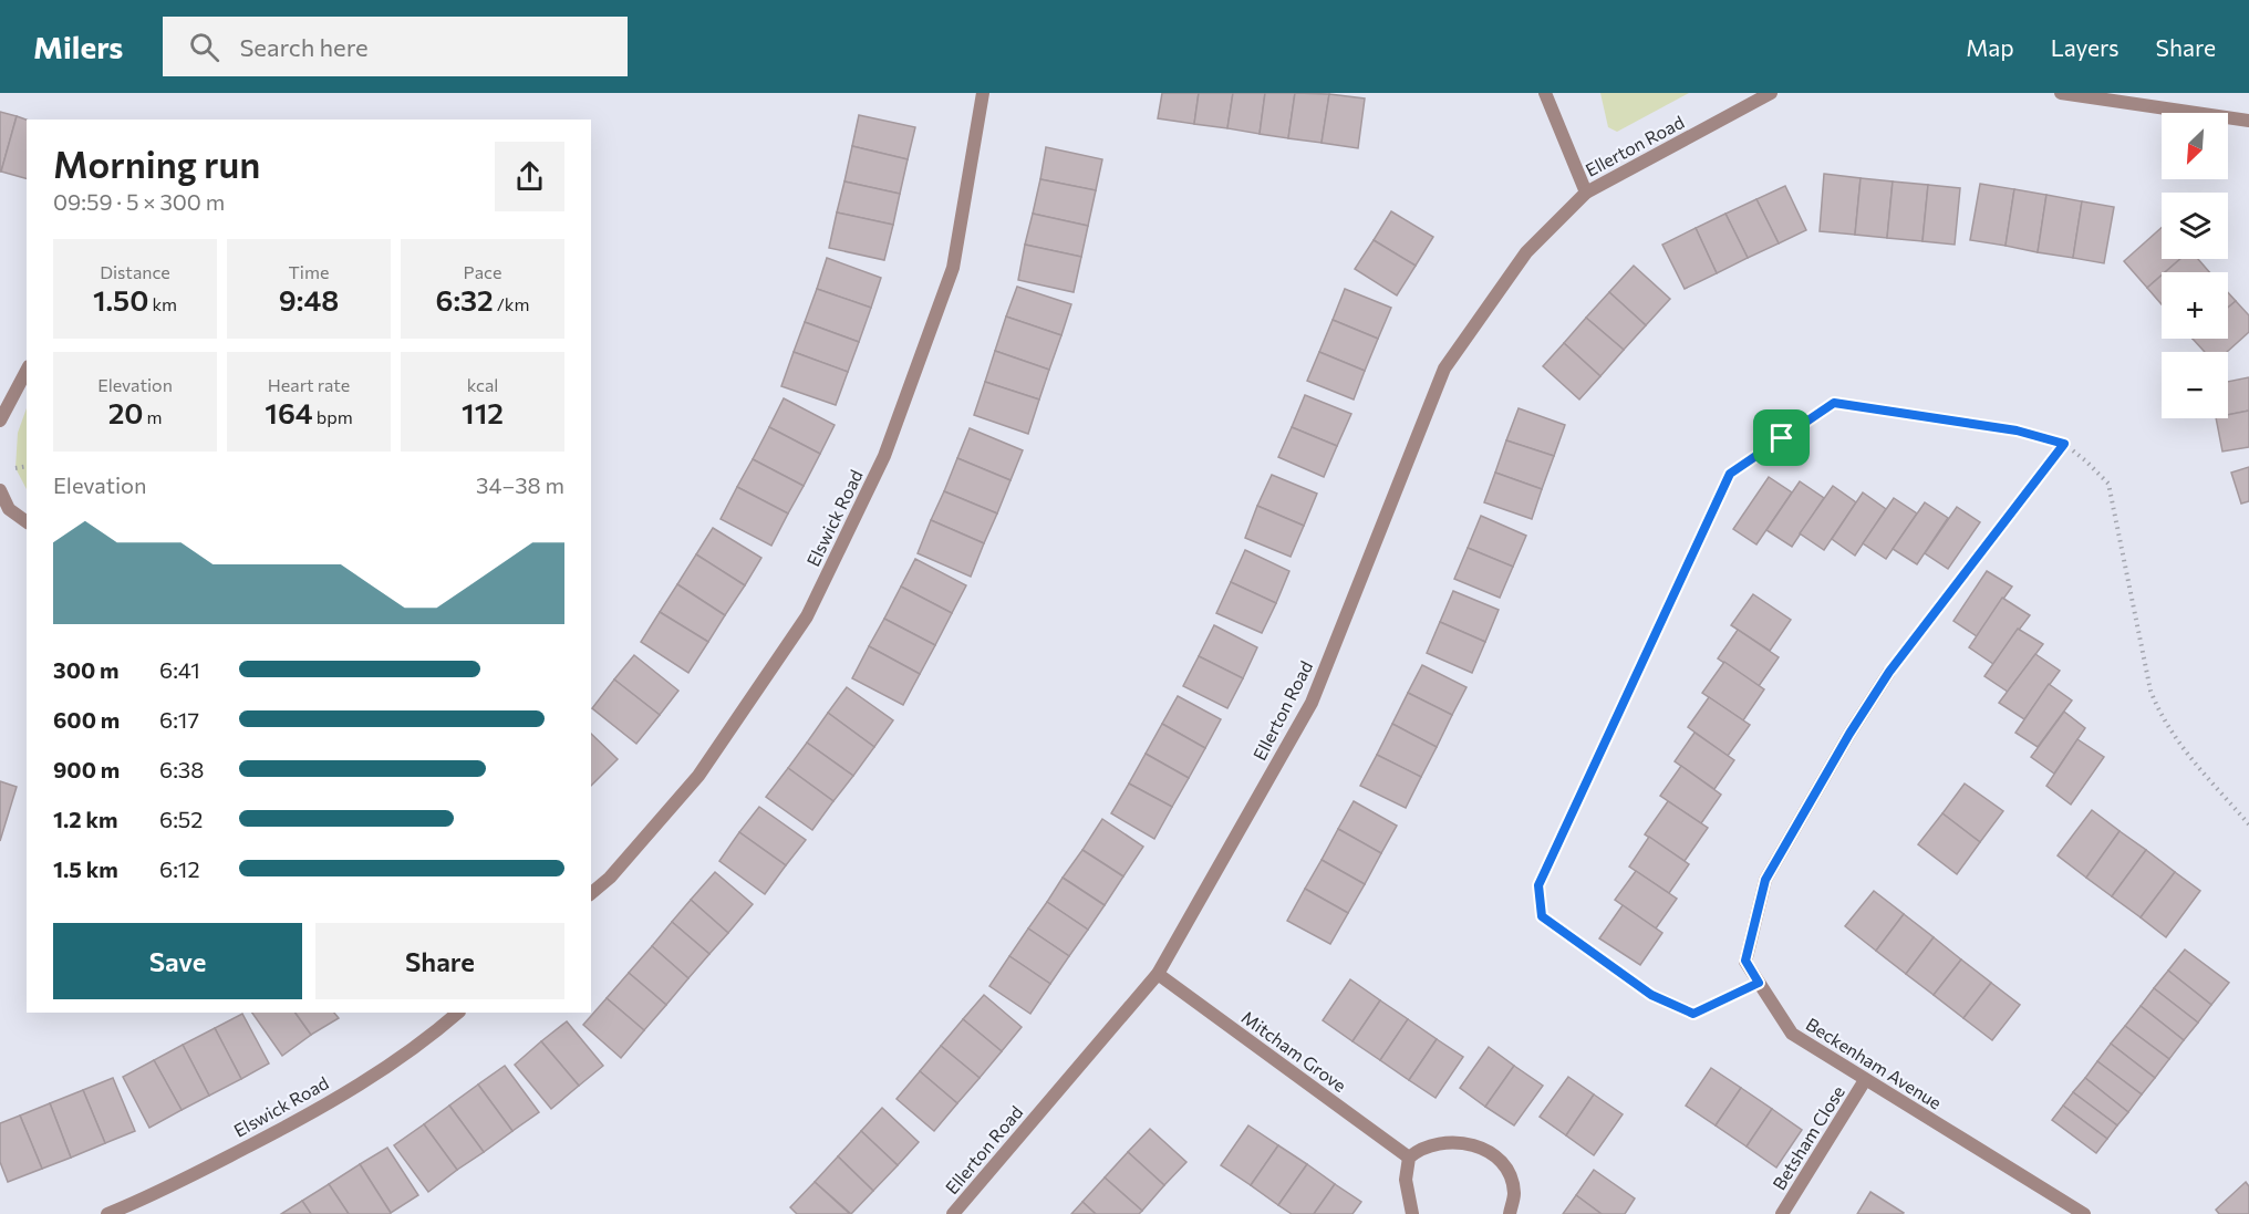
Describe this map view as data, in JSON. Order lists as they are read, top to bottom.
{
  "streets": {
    "street": [
      "Ellerton Road",
      "Elswick Road",
      "Mitcham Grove",
      "Beckenham Avenue",
      "Betsham Close"
    ]
  },
  "crossings": [
    ["Ellerton Road", "Mitcham Grove"],
    ["Beckenham Avenue", "Betsham Close"]
  ],
  "north": "bottom left",
  "page": {
    "header": "Milers",
    "search": "Search here",
    "nav": ["Map", "Layers", "Share"],
    "map_buttons": ["+", "−"],
    "heading": ["Morning run", "09:59 · 5 × 300 m"],
    "stats": [
      ["Distance", "1.50 km"],
      ["Time", "9:48"],
      ["Pace", "6:32 /km"],
      ["Elevation", "20 m"],
      ["Heart rate", "164 bpm"],
      ["kcal", "112"]
    ],
    "chart": ["Elevation", "34–38 m"],
    "list": [
      {
        "name": "300 m",
        "note": "6:41"
      },
      {
        "name": "600 m",
        "note": "6:17"
      },
      {
        "name": "900 m",
        "note": "6:38"
      },
      {
        "name": "1.2 km",
        "note": "6:52"
      },
      {
        "name": "1.5 km",
        "note": "6:12"
      }
    ],
    "buttons": ["Save", "Share"]
  }
}
